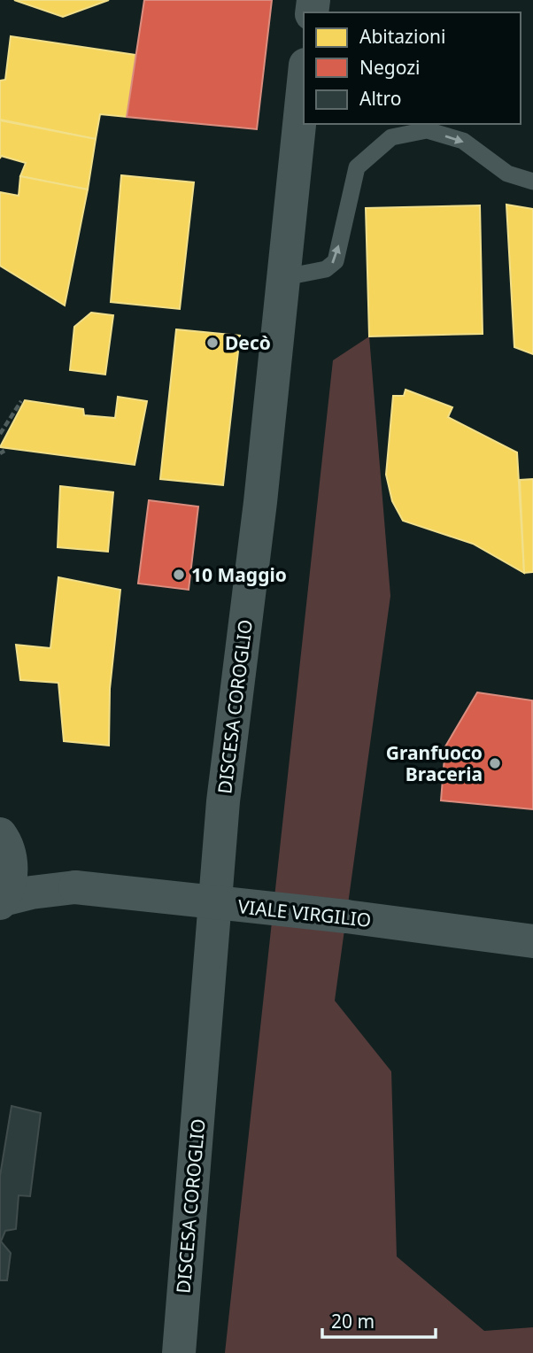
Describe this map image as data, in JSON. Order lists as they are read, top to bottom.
{
  "streets": {
    "street": ["DISCESA COROGLIO", "VIALE VIRGILIO"]
  },
  "places": ["Decò", "10 Maggio", "Granfuoco Braceria"],
  "legend": ["Abitazioni", "Negozi", "Altro"],
  "scale_bar": "20 m"
}
